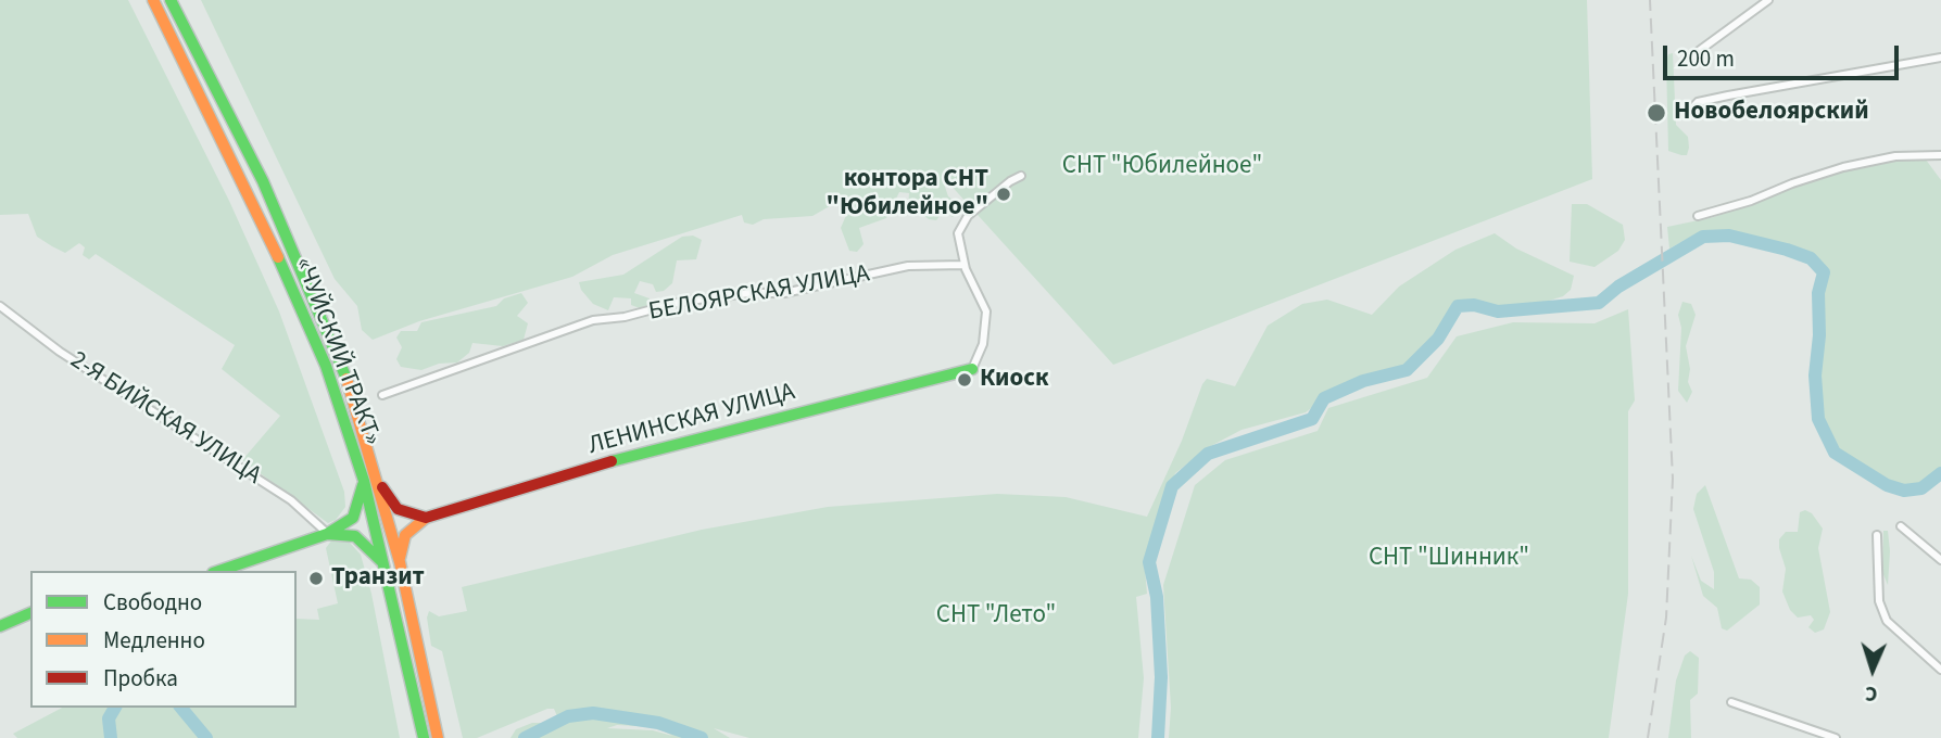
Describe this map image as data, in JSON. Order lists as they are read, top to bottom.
{
  "streets": {
    "main road": ["«ЧУЙСКИЙ ТРАКТ»", "ЛЕНИНСКАЯ УЛИЦА"],
    "street": ["БЕЛОЯРСКАЯ УЛИЦА", "2-Я БИЙСКАЯ УЛИЦА"]
  },
  "parks": ["СНТ \"Юбилейное\"", "СНТ \"Шинник\"", "СНТ \"Лето\""],
  "places": [
    "Новобелоярский",
    "контора СНТ \"Юбилейное\"",
    "Киоск",
    "Транзит"
  ],
  "legend": ["Свободно", "Медленно", "Пробка"],
  "scale_bar": "200 m",
  "north": "bottom"
}
